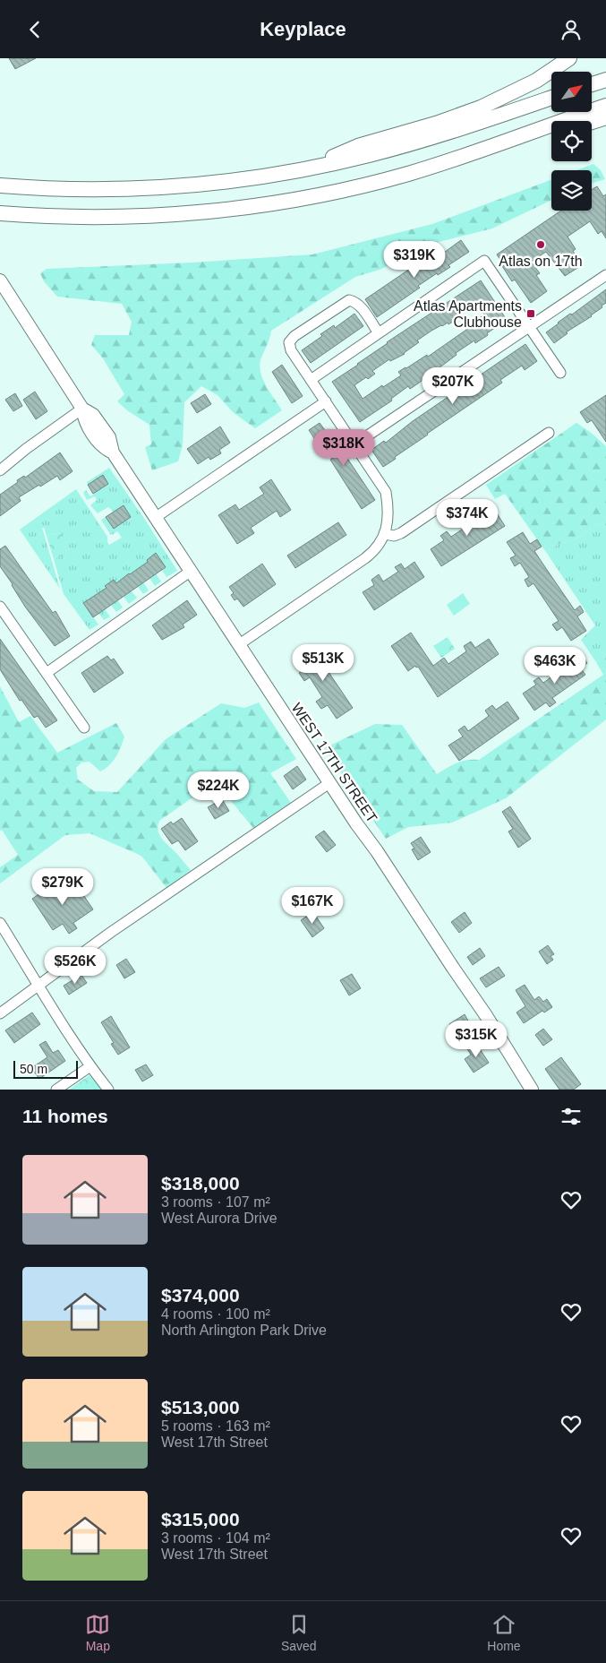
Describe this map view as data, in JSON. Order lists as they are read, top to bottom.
{
  "streets": {
    "main road": ["WEST 17TH STREET"]
  },
  "places": {
    "other": ["Atlas on 17th"],
    "transit": ["Atlas Apartments Clubhouse"]
  },
  "scale_bar": "50 m",
  "north": "top right",
  "page": {
    "header": "Keyplace",
    "price": [
      "$319K",
      "$207K",
      "$318K",
      "$374K",
      "$513K",
      "$463K",
      "$224K",
      "$279K",
      "$167K",
      "$526K",
      "$315K"
    ],
    "scale": "50 m",
    "heading": "11 homes",
    "list": [
      {
        "name": "$318,000",
        "note": "3 rooms · 107 m² · West Aurora Drive"
      },
      {
        "name": "$374,000",
        "note": "4 rooms · 100 m² · North Arlington Park Drive"
      },
      {
        "name": "$513,000",
        "note": "5 rooms · 163 m² · West 17th Street"
      },
      {
        "name": "$315,000",
        "note": "3 rooms · 104 m² · West 17th Street"
      }
    ],
    "tabs": ["Map", "Saved", "Home"]
  }
}
